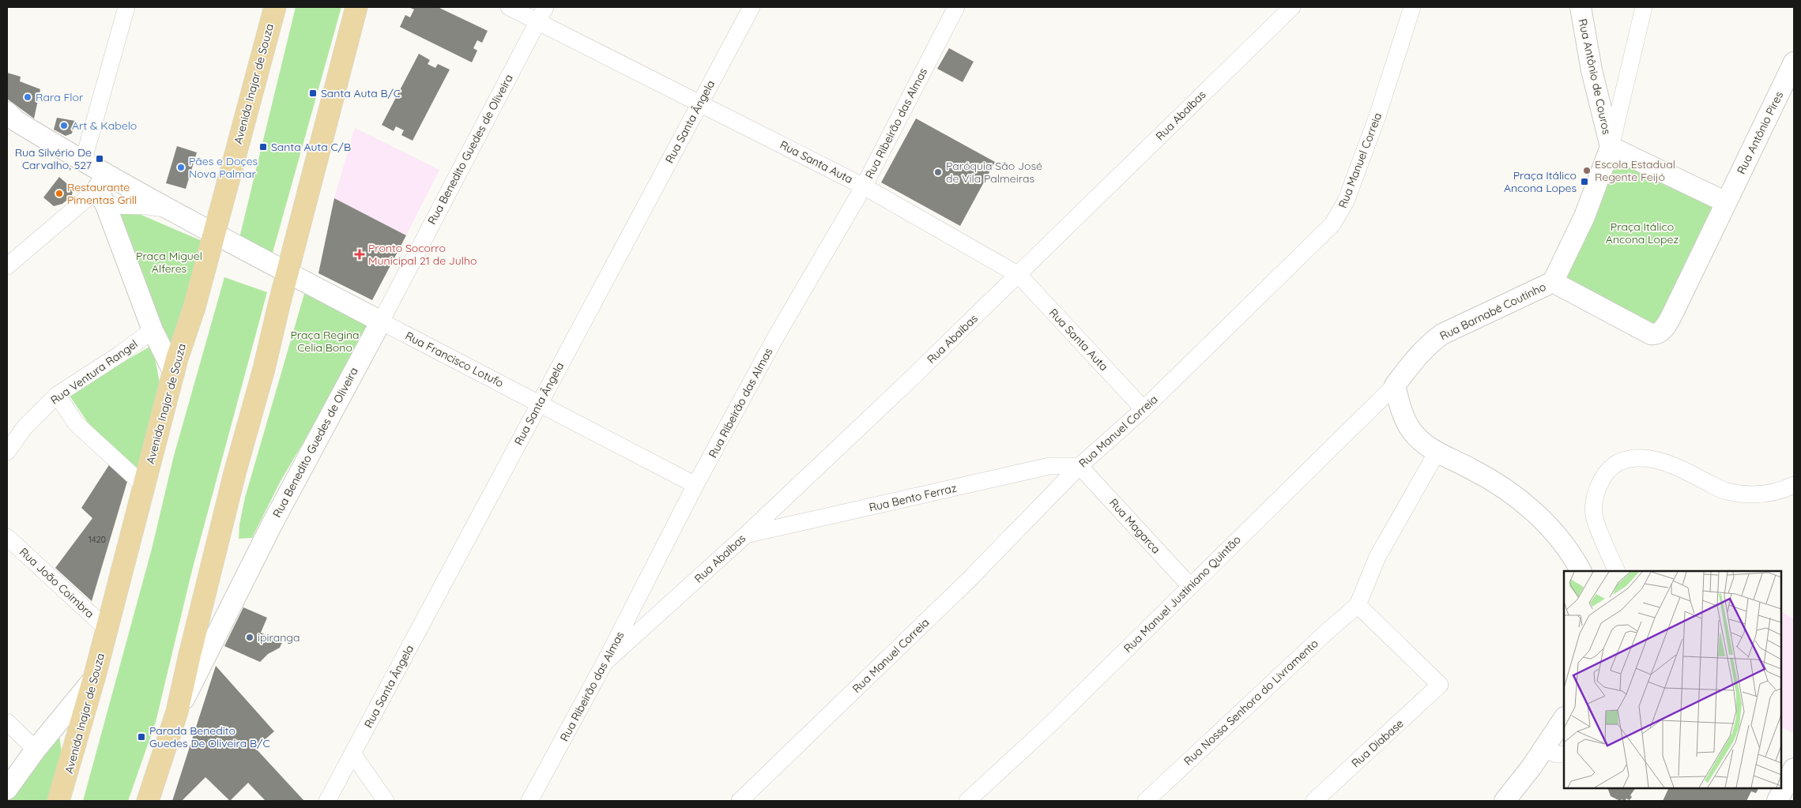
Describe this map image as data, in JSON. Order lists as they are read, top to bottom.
{
  "streets": {
    "main road": ["Avenida Inajar de Souza"],
    "street": [
      "Rua Antônio de Couros",
      "Rua Abaibas",
      "Rua Santa Ângela",
      "Rua Ribeirão das Almas",
      "Rua Antônio Pires",
      "Rua Benedito Guedes de Oliveira",
      "Rua Manuel Correia",
      "Rua Santa Auta",
      "Rua Barnabé Coutinho",
      "Rua Francisco Lotufo",
      "Rua Ventura Rangel",
      "Rua Bento Ferraz",
      "Rua Magarca",
      "Rua João Coimbra",
      "Rua Manuel Justiniano Quintão",
      "Rua Nossa Senhora do Livramento",
      "Rua Diabase"
    ]
  },
  "crossings": [
    ["Avenida Inajar de Souza", "Rua Francisco Lotufo"],
    ["Avenida Inajar de Souza", "Rua João Coimbra"],
    ["Rua Abaibas", "Rua Ribeirão das Almas"],
    ["Rua Abaibas", "Rua Santa Auta"],
    ["Rua Abaibas", "Rua Bento Ferraz"],
    ["Rua Santa Ângela", "Rua Santa Auta"],
    ["Rua Santa Ângela", "Rua Francisco Lotufo"],
    ["Rua Ribeirão das Almas", "Rua Santa Auta"],
    ["Rua Ribeirão das Almas", "Rua Francisco Lotufo"],
    ["Rua Benedito Guedes de Oliveira", "Rua Santa Auta"],
    ["Rua Benedito Guedes de Oliveira", "Rua Francisco Lotufo"],
    ["Rua Manuel Correia", "Rua Santa Auta"],
    ["Rua Manuel Correia", "Rua Bento Ferraz"],
    ["Rua Manuel Correia", "Rua Magarca"],
    ["Rua Barnabé Coutinho", "Rua Manuel Justiniano Quintão"],
    ["Rua Bento Ferraz", "Rua Magarca"],
    ["Rua Magarca", "Rua Manuel Justiniano Quintão"],
    ["Rua Nossa Senhora do Livramento", "Rua Diabase"]
  ],
  "parks": ["Praça Itálico Ancona Lopez", "Praça Miguel Alferes", "Praça Regina Celia Bono"],
  "places": {
    "transit": [
      "Santa Auta B/C",
      "Santa Auta C/B",
      "Rua Silvério De Carvalho, 527",
      "Praça Itálico Ancona Lopes",
      "Parada Benedito Guedes De Oliveira B/C"
    ],
    "other": [
      "Rara Flor",
      "Art & Kabelo",
      "Pães e Doçes Nova Palmar",
      "Escola Estadual Regente Feijó",
      "Paróquia São José de Vila Palmeiras",
      "Restaurante Pimentas Grill",
      "ipiranga"
    ],
    "health": ["Pronto Socorro Municipal 21 de Julho"]
  },
  "house_numbers": ["1420"]
}
